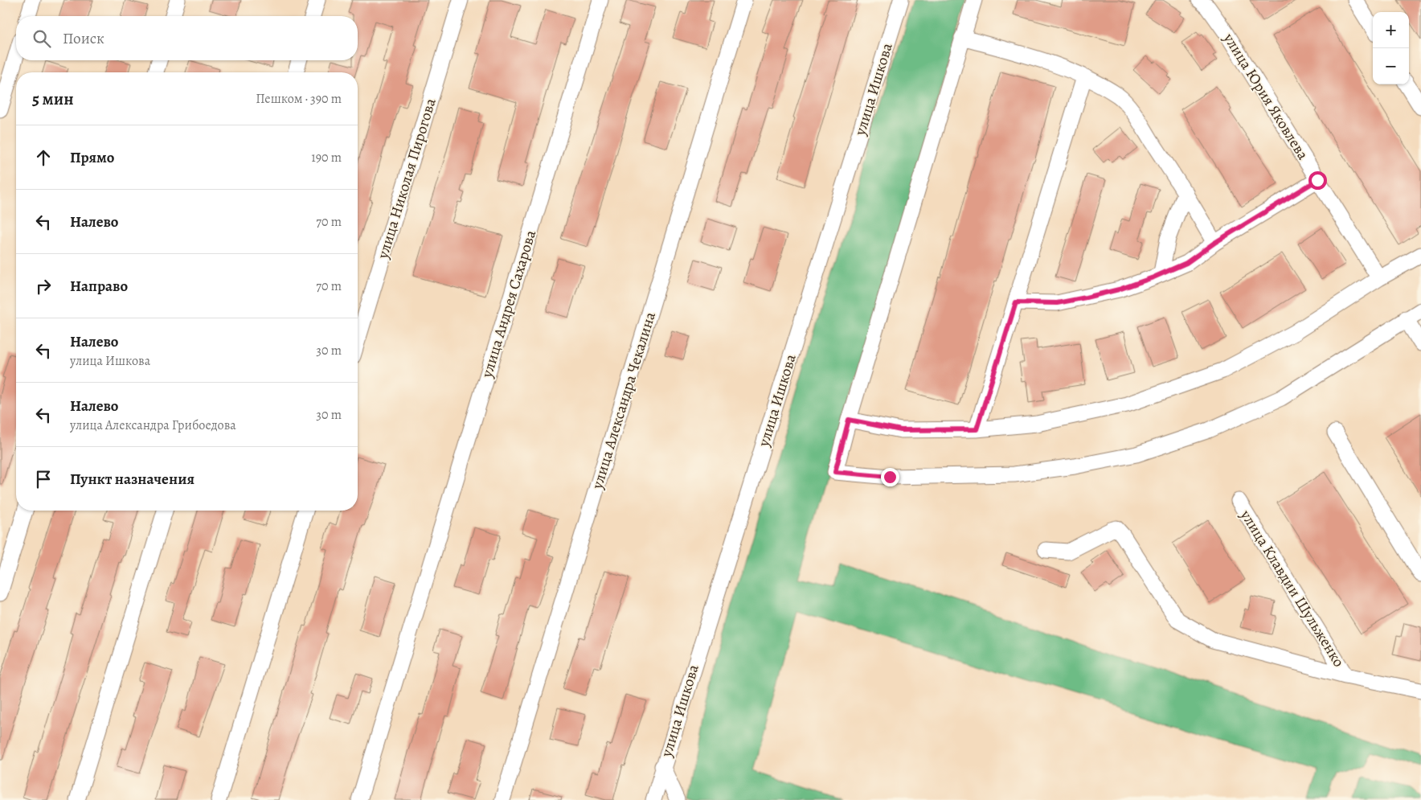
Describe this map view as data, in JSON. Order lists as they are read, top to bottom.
{
  "streets": {
    "street": [
      "улица Ишкова",
      "улица Юрия Яковлева",
      "улица Николая Пирогова",
      "улица Андрея Сахарова",
      "улица Александра Чекалина",
      "улица Клавдии Шульженко"
    ]
  },
  "page": {
    "map_buttons": ["+", "−"],
    "search": "Поиск",
    "heading": ["5 мин", "Пешком · 390 m"],
    "list": [
      ["Прямо", "190 m"],
      ["Налево", "70 m"],
      ["Направо", "70 m"],
      ["Налево", "улица Ишкова", "30 m"],
      ["Налево", "улица Александра Грибоедова", "30 m"],
      "Пункт назначения"
    ]
  }
}
